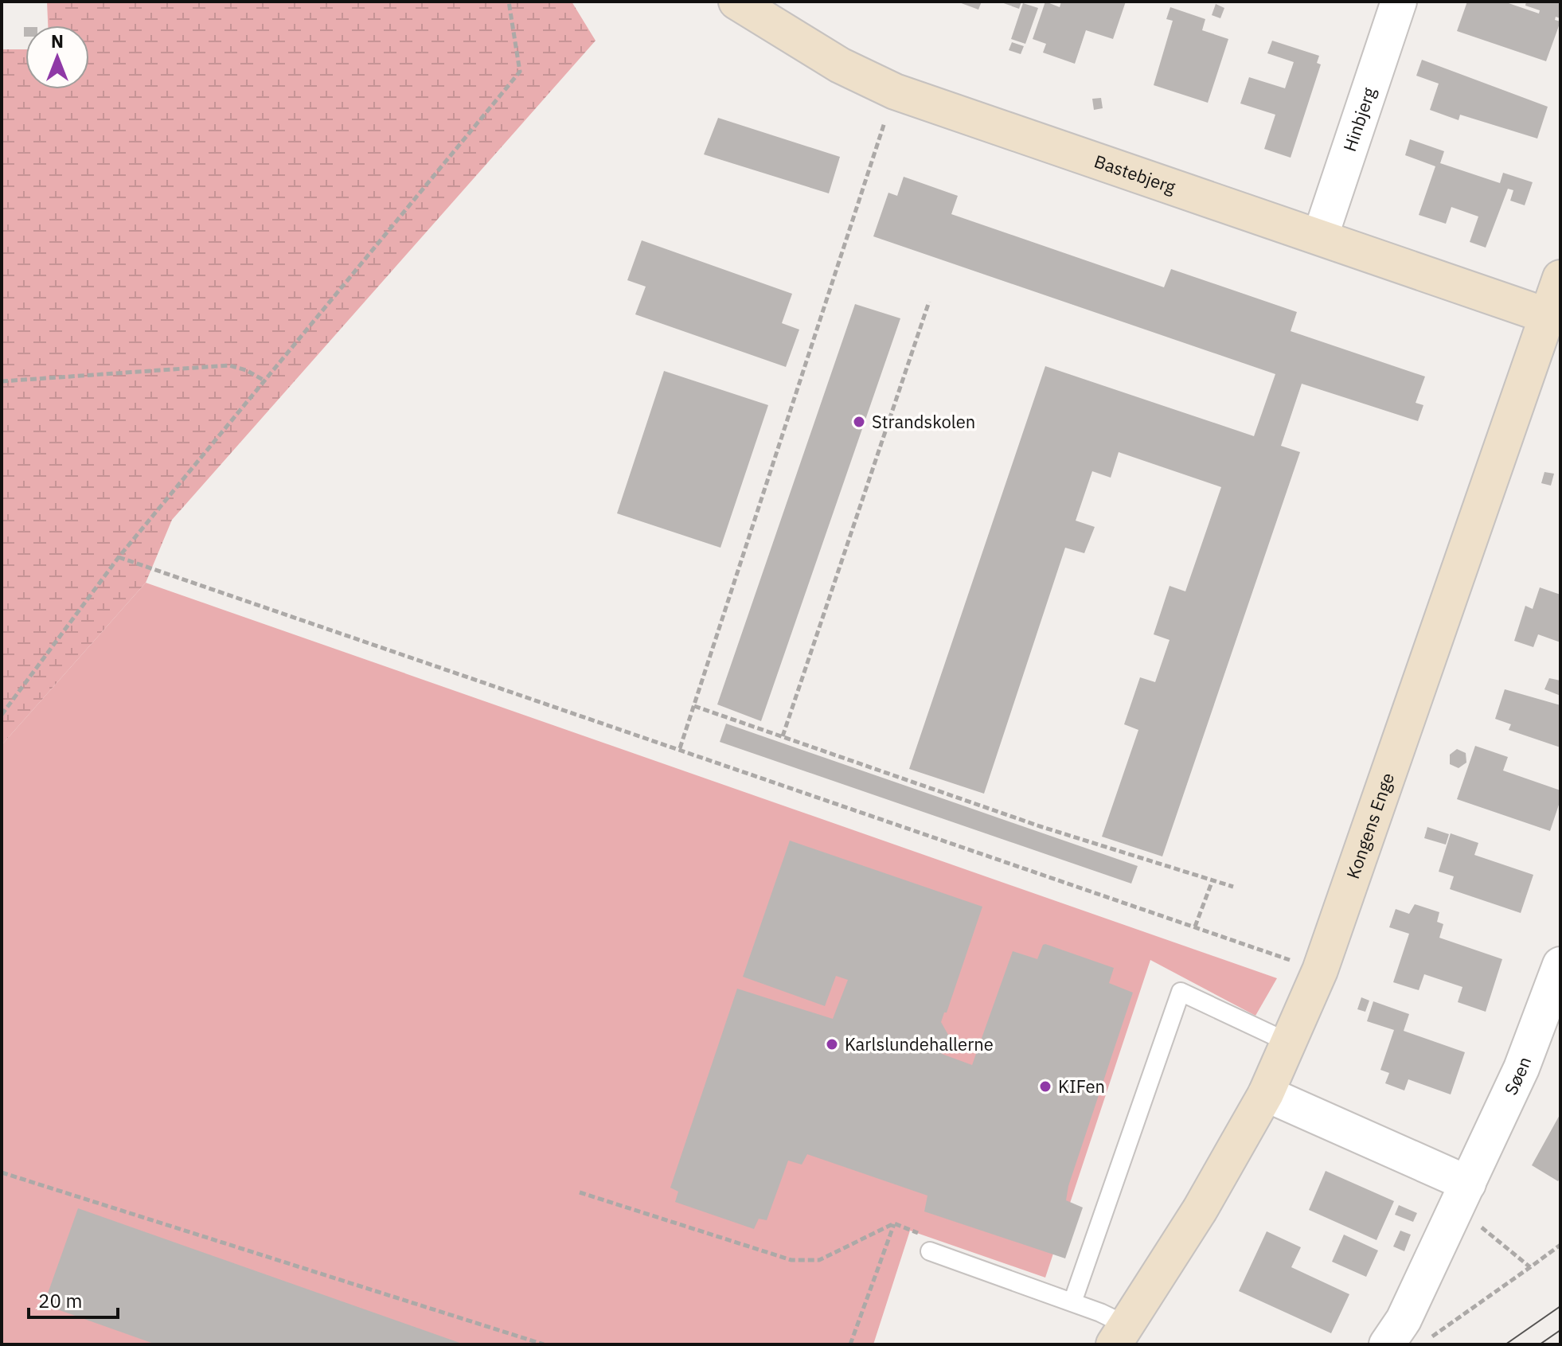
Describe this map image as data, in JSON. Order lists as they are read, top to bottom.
{
  "streets": {
    "street": [
      "Hinbjerg",
      "Bastebjerg",
      "Kongens Enge",
      "Søen"
    ]
  },
  "crossings": [
    ["Hinbjerg", "Bastebjerg"],
    ["Bastebjerg", "Kongens Enge"]
  ],
  "places": ["Strandskolen", "Karlslundehallerne", "KIFen"],
  "scale_bar": "20 m",
  "north": "top"
}
